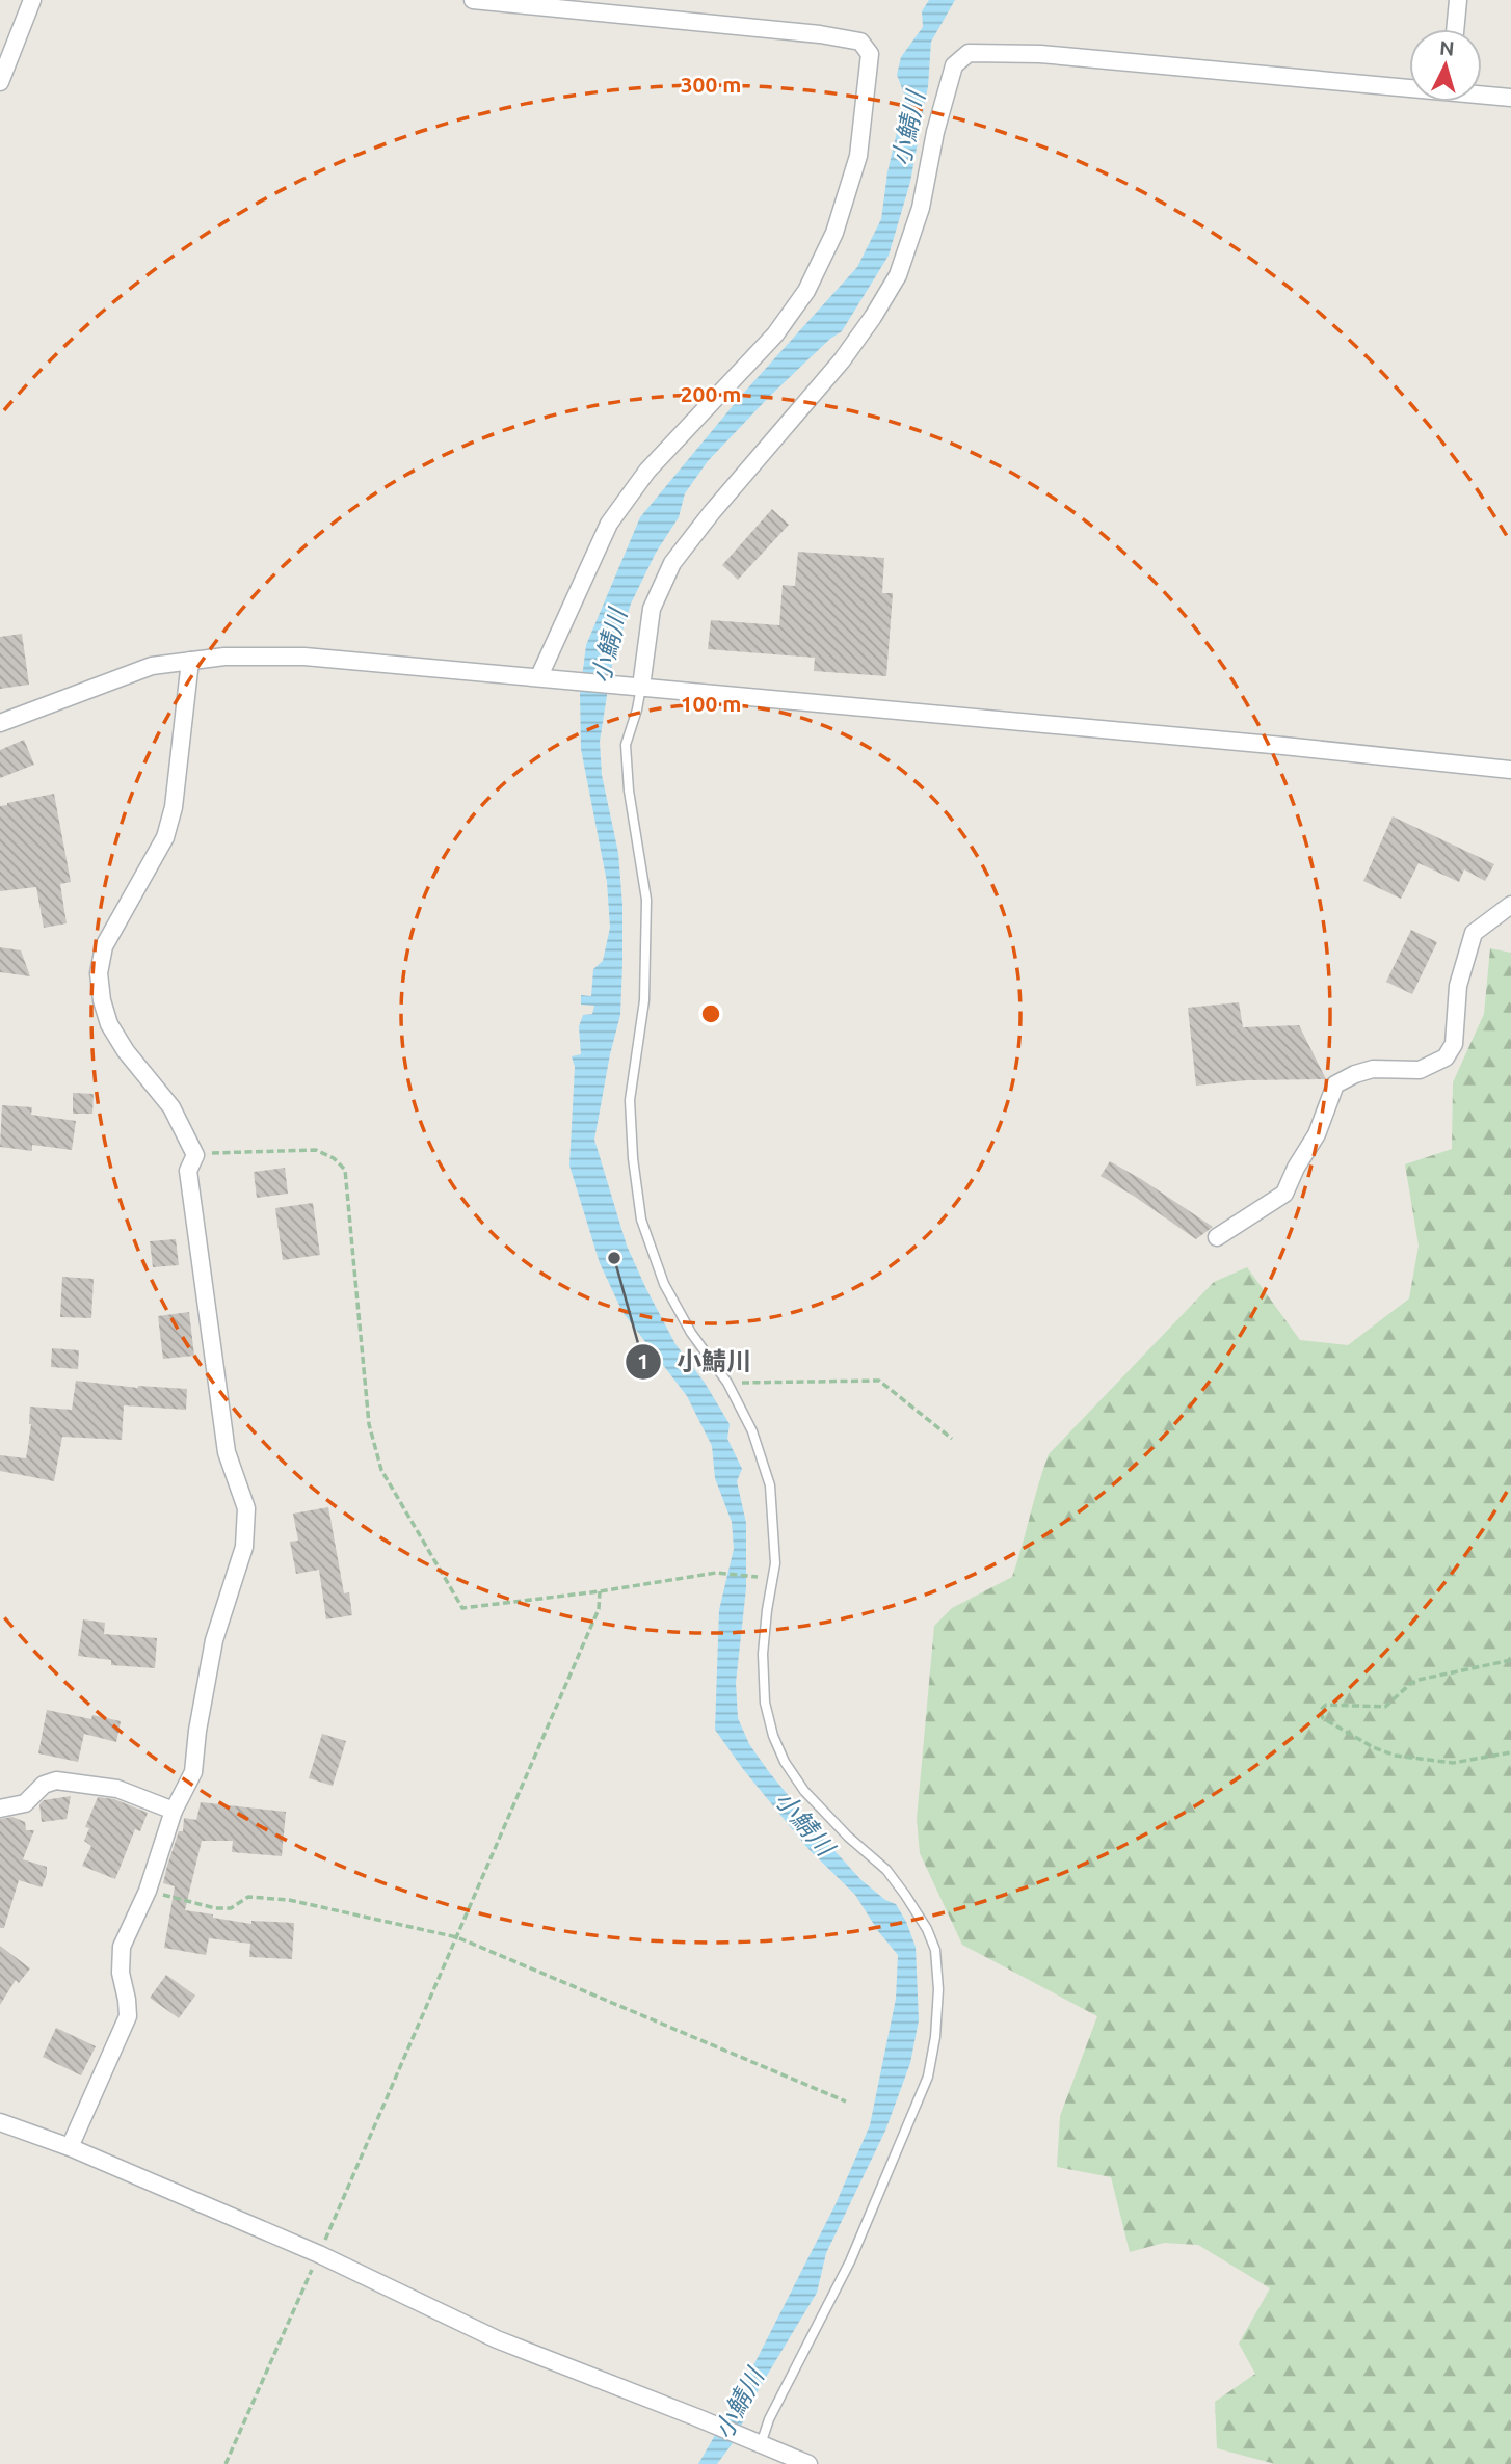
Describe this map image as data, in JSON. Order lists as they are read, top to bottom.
{
  "water": ["小鯖川"],
  "places": ["小鯖川"],
  "north": "top",
  "rings": ["300 m", "200 m", "100 m"]
}
